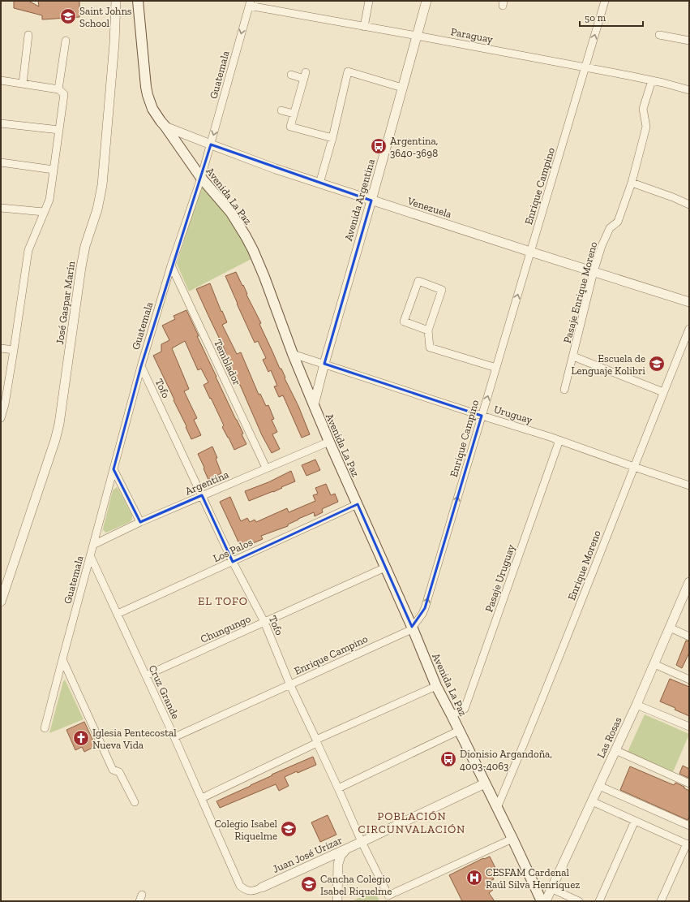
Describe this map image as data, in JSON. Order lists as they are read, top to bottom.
{
  "streets": {
    "main road": ["Avenida La Paz"],
    "street": [
      "Paraguay",
      "Guatemala",
      "Enrique Campino",
      "Avenida Argentina",
      "Venezuela",
      "Pasaje Enrique Moreno",
      "José Gaspar Marín",
      "Temblador",
      "Tofo",
      "Uruguay",
      "Argentina",
      "Los Palos",
      "Enrique Moreno",
      "Pasaje Uruguay",
      "Chungungo",
      "Cruz Grande",
      "Las Rosas",
      "Juan José Urizar"
    ]
  },
  "crossings": [
    ["Paraguay", "Guatemala"],
    ["Paraguay", "Enrique Campino"],
    ["Paraguay", "Avenida Argentina"],
    ["Paraguay", "Pasaje Enrique Moreno"],
    ["Guatemala", "Avenida La Paz"],
    ["Guatemala", "Venezuela"],
    ["Guatemala", "Temblador"],
    ["Guatemala", "Tofo"],
    ["Guatemala", "Argentina"],
    ["Guatemala", "Cruz Grande"],
    ["Enrique Campino", "Avenida La Paz"],
    ["Enrique Campino", "Venezuela"],
    ["Enrique Campino", "Tofo"],
    ["Enrique Campino", "Uruguay"],
    ["Enrique Campino", "Cruz Grande"],
    ["Avenida La Paz", "Avenida Argentina"],
    ["Avenida La Paz", "Venezuela"],
    ["Avenida La Paz", "Tofo"],
    ["Avenida La Paz", "Uruguay"],
    ["Avenida La Paz", "Argentina"],
    ["Avenida La Paz", "Los Palos"],
    ["Avenida La Paz", "Enrique Moreno"],
    ["Avenida La Paz", "Pasaje Uruguay"],
    ["Avenida La Paz", "Chungungo"],
    ["Avenida La Paz", "Juan José Urizar"],
    ["Avenida Argentina", "Venezuela"],
    ["Avenida Argentina", "Uruguay"],
    ["Venezuela", "Pasaje Enrique Moreno"],
    ["Pasaje Enrique Moreno", "Enrique Moreno"],
    ["Temblador", "Argentina"],
    ["Tofo", "Argentina"],
    ["Tofo", "Los Palos"],
    ["Tofo", "Chungungo"],
    ["Tofo", "Juan José Urizar"],
    ["Uruguay", "Enrique Moreno"],
    ["Uruguay", "Pasaje Uruguay"],
    ["Los Palos", "Cruz Grande"],
    ["Chungungo", "Cruz Grande"],
    ["Cruz Grande", "Juan José Urizar"]
  ],
  "one_way": ["Enrique Campino"],
  "districts": ["EL TOFO", "POBLACIÓN CIRCUNVALACIÓN"],
  "places": {
    "school or university": [
      "Saint Johns School",
      "Escuela de Lenguaje Kolibri",
      "Colegio Isabel Riquelme",
      "Cancha Colegio Isabel Riquelme"
    ],
    "bus stop": ["Argentina, 3640-3698", "Dionisio Argandoña, 4003-4063"],
    "church": ["Iglesia Pentecostal Nueva Vida"],
    "hospital": ["CESFAM Cardenal Raúl Silva Henríquez"]
  },
  "scale_bar": "50 m"
}
